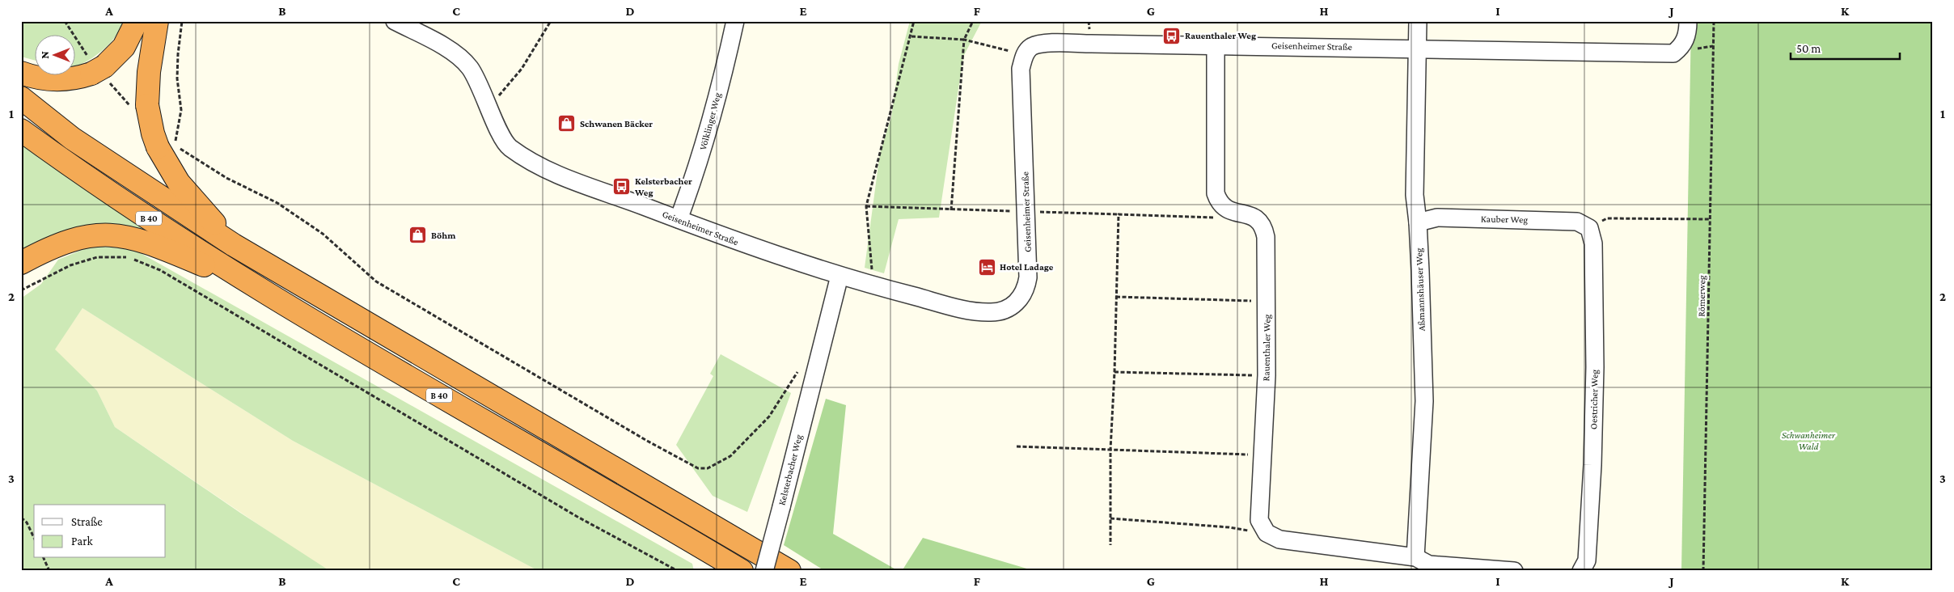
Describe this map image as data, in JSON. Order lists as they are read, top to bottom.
{
  "streets": {
    "highway": ["B 40"],
    "street": [
      "Geisenheimer Straße",
      "Völklinger Weg",
      "Kauber Weg",
      "Aßmannshäuser Weg",
      "Rauenthaler Weg",
      "Oestricher Weg",
      "Kelsterbacher Weg"
    ],
    "path": ["Römerweg"]
  },
  "crossings": [
    ["Geisenheimer Straße", "Völklinger Weg"],
    ["Geisenheimer Straße", "Aßmannshäuser Weg"],
    ["Geisenheimer Straße", "Kelsterbacher Weg"],
    ["Kauber Weg", "Aßmannshäuser Weg"],
    ["Kauber Weg", "Oestricher Weg"]
  ],
  "parks": ["Schwanheimer Wald"],
  "places": {
    "bus stop": ["Rauenthaler Weg", "Kelsterbacher Weg"],
    "shop": ["Schwanen Bäcker", "Böhm"],
    "hotel": ["Hotel Ladage"]
  },
  "legend": ["Straße", "Park"],
  "scale_bar": "50 m",
  "north": "left",
  "grid": {
    "columns": [
      "A",
      "B",
      "C",
      "D",
      "E",
      "F",
      "G",
      "H",
      "I",
      "J",
      "K"
    ],
    "rows": ["1", "2", "3"]
  }
}
